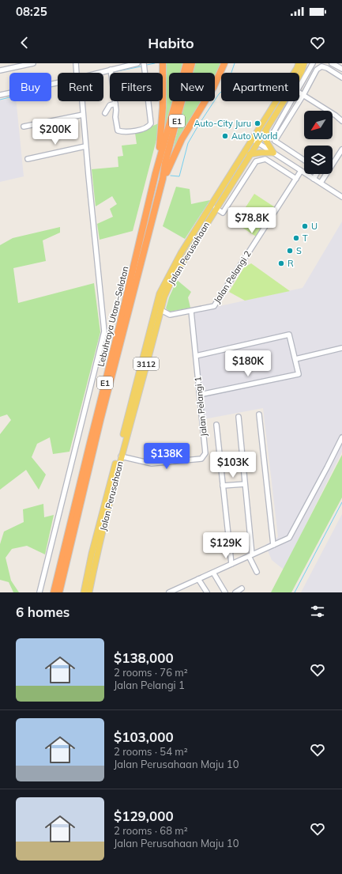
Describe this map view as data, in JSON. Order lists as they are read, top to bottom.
{
  "streets": {
    "highway": ["E1", "Lebuhraya Utara–Selatan"],
    "main road": ["Jalan Perusahaan", "3112"],
    "street": ["Jalan Pelangi 2", "Jalan Pelangi 1"]
  },
  "crossings": [
    ["Jalan Perusahaan", "Jalan Pelangi 2"],
    ["Jalan Perusahaan", "Jalan Pelangi 1"],
    ["Jalan Pelangi 2", "Jalan Pelangi 1"]
  ],
  "places": [
    "Auto-City Juru",
    "Auto World",
    "U",
    "T",
    "S",
    "R"
  ],
  "north": "bottom left",
  "page": {
    "status": "08:25",
    "header": "Habito",
    "chip": [
      "Buy",
      "Rent",
      "Filters",
      "New",
      "Apartment"
    ],
    "price": [
      "$200K",
      "$78.8K",
      "$180K",
      "$138K",
      "$103K",
      "$129K"
    ],
    "heading": "6 homes",
    "list": [
      {
        "name": "$138,000",
        "note": "2 rooms · 76 m² · Jalan Pelangi 1"
      },
      {
        "name": "$103,000",
        "note": "2 rooms · 54 m² · Jalan Perusahaan Maju 10"
      },
      {
        "name": "$129,000",
        "note": "2 rooms · 68 m² · Jalan Perusahaan Maju 10"
      }
    ]
  }
}
